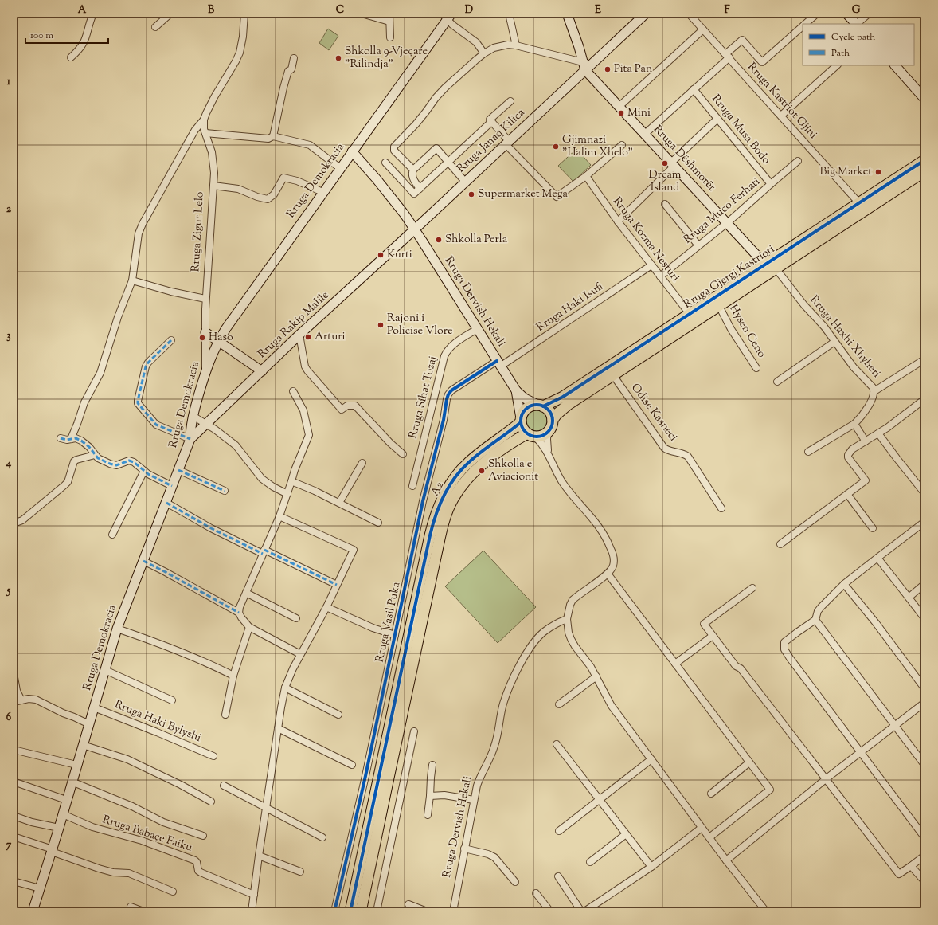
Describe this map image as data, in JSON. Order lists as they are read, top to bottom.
{
  "streets": {
    "main road": [
      "Rruga Janaq Kilica",
      "Rruga Dëshmorët",
      "Rruga Demokracia",
      "Rruga Gjergj Kastrioti",
      "Rruga Dervish Hekali",
      "Rruga Rakip Malile",
      "A2"
    ],
    "street": [
      "Rruga Kastriot Gjini",
      "Rruga Musa Bodo",
      "Rruga Muco Ferhati",
      "Rruga Zigur Lelo",
      "Rruga Kozma Nesturi",
      "Rruga Haki Isufi",
      "Hysen Ceno",
      "Rruga Haxhi Xhyheri",
      "Rruga Sihat Tozaj",
      "Odise Kasneci",
      "Rruga Vasil Puka",
      "Rruga Haki Bylyshi",
      "Rruga Babaçe Faiku"
    ]
  },
  "crossings": [
    ["Rruga Kastriot Gjini", "Rruga Gjergj Kastrioti"],
    ["Rruga Musa Bodo", "Rruga Muco Ferhati"],
    ["Rruga Janaq Kilica", "Rruga Dëshmorët"],
    ["Rruga Janaq Kilica", "Rruga Dervish Hekali"],
    ["Rruga Janaq Kilica", "Rruga Rakip Malile"],
    ["Rruga Dëshmorët", "Rruga Muco Ferhati"],
    ["Rruga Dëshmorët", "Rruga Gjergj Kastrioti"],
    ["Rruga Demokracia", "Rruga Zigur Lelo"],
    ["Rruga Demokracia", "Rruga Dervish Hekali"],
    ["Rruga Demokracia", "Rruga Rakip Malile"],
    ["Rruga Demokracia", "Rruga Haki Bylyshi"],
    ["Rruga Demokracia", "Rruga Babaçe Faiku"],
    ["Rruga Muco Ferhati", "Rruga Kozma Nesturi"],
    ["Rruga Kozma Nesturi", "Rruga Gjergj Kastrioti"],
    ["Rruga Kozma Nesturi", "Rruga Haki Isufi"],
    ["Rruga Gjergj Kastrioti", "Rruga Dervish Hekali"],
    ["Rruga Gjergj Kastrioti", "Hysen Ceno"],
    ["Rruga Gjergj Kastrioti", "Rruga Haxhi Xhyheri"],
    ["Rruga Gjergj Kastrioti", "Odise Kasneci"],
    ["Rruga Gjergj Kastrioti", "A2"],
    ["Rruga Dervish Hekali", "Rruga Haki Isufi"],
    ["Rruga Dervish Hekali", "Rruga Rakip Malile"],
    ["Rruga Dervish Hekali", "Rruga Sihat Tozaj"],
    ["Rruga Dervish Hekali", "A2"],
    ["Rruga Dervish Hekali", "Rruga Vasil Puka"],
    ["Rruga Haki Isufi", "Rruga Vasil Puka"]
  ],
  "places": [
    "Shkolla 9-Vjeçare \"Rilindja\"",
    "Pita Pan",
    "Mini",
    "Gjimnazi \"Halim Xhelo\"",
    "Dream Island",
    "Big Market",
    "Supermarket Mega",
    "Shkolla Perla",
    "Kurti",
    "Rajoni i Policise Vlore",
    "Arturi",
    "Haso",
    "Shkolla e Aviacionit"
  ],
  "legend": ["Cycle path", "Path"],
  "scale_bar": "100 m",
  "grid": {
    "columns": [
      "A",
      "B",
      "C",
      "D",
      "E",
      "F",
      "G"
    ],
    "rows": [
      "1",
      "2",
      "3",
      "4",
      "5",
      "6",
      "7"
    ]
  }
}
